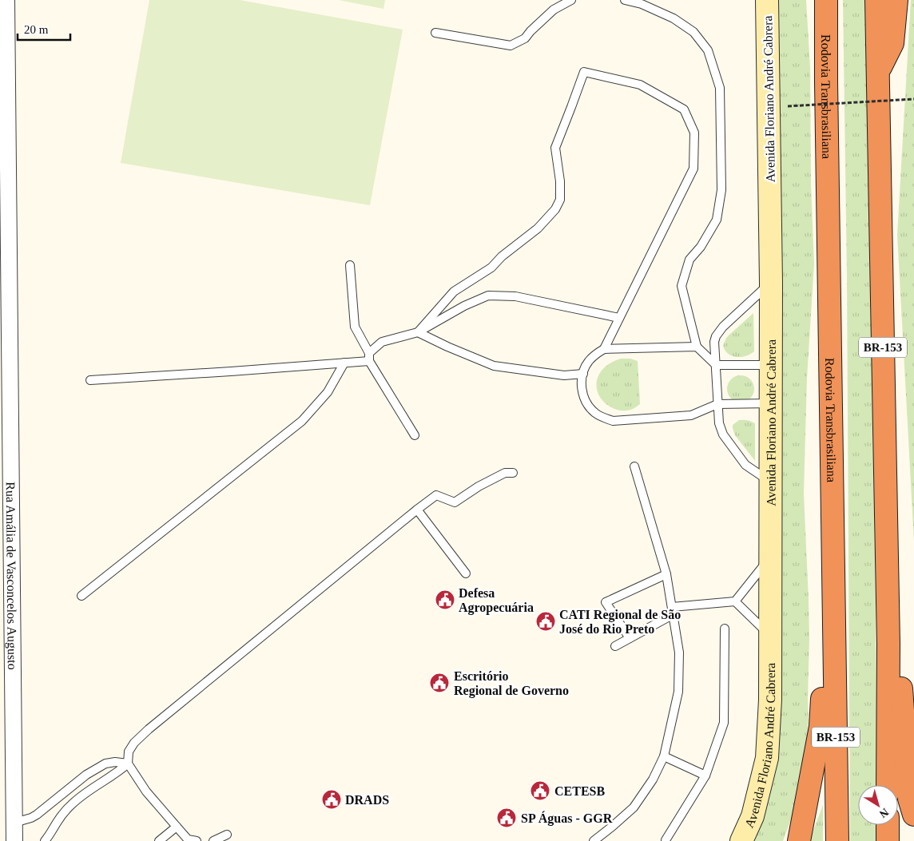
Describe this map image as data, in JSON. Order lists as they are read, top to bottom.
{
  "streets": {
    "highway": ["Rodovia Transbrasiliana", "BR-153"],
    "main road": ["Avenida Floriano André Cabrera"],
    "street": ["Rua Amália de Vasconcelos Augusto"]
  },
  "places": {
    "public building": [
      "Defesa Agropecuária",
      "CATI Regional de São José do Rio Preto",
      "Escritório Regional de Governo",
      "CETESB",
      "DRADS",
      "SP Águas - GGR"
    ]
  },
  "scale_bar": "20 m",
  "north": "bottom right"
}
